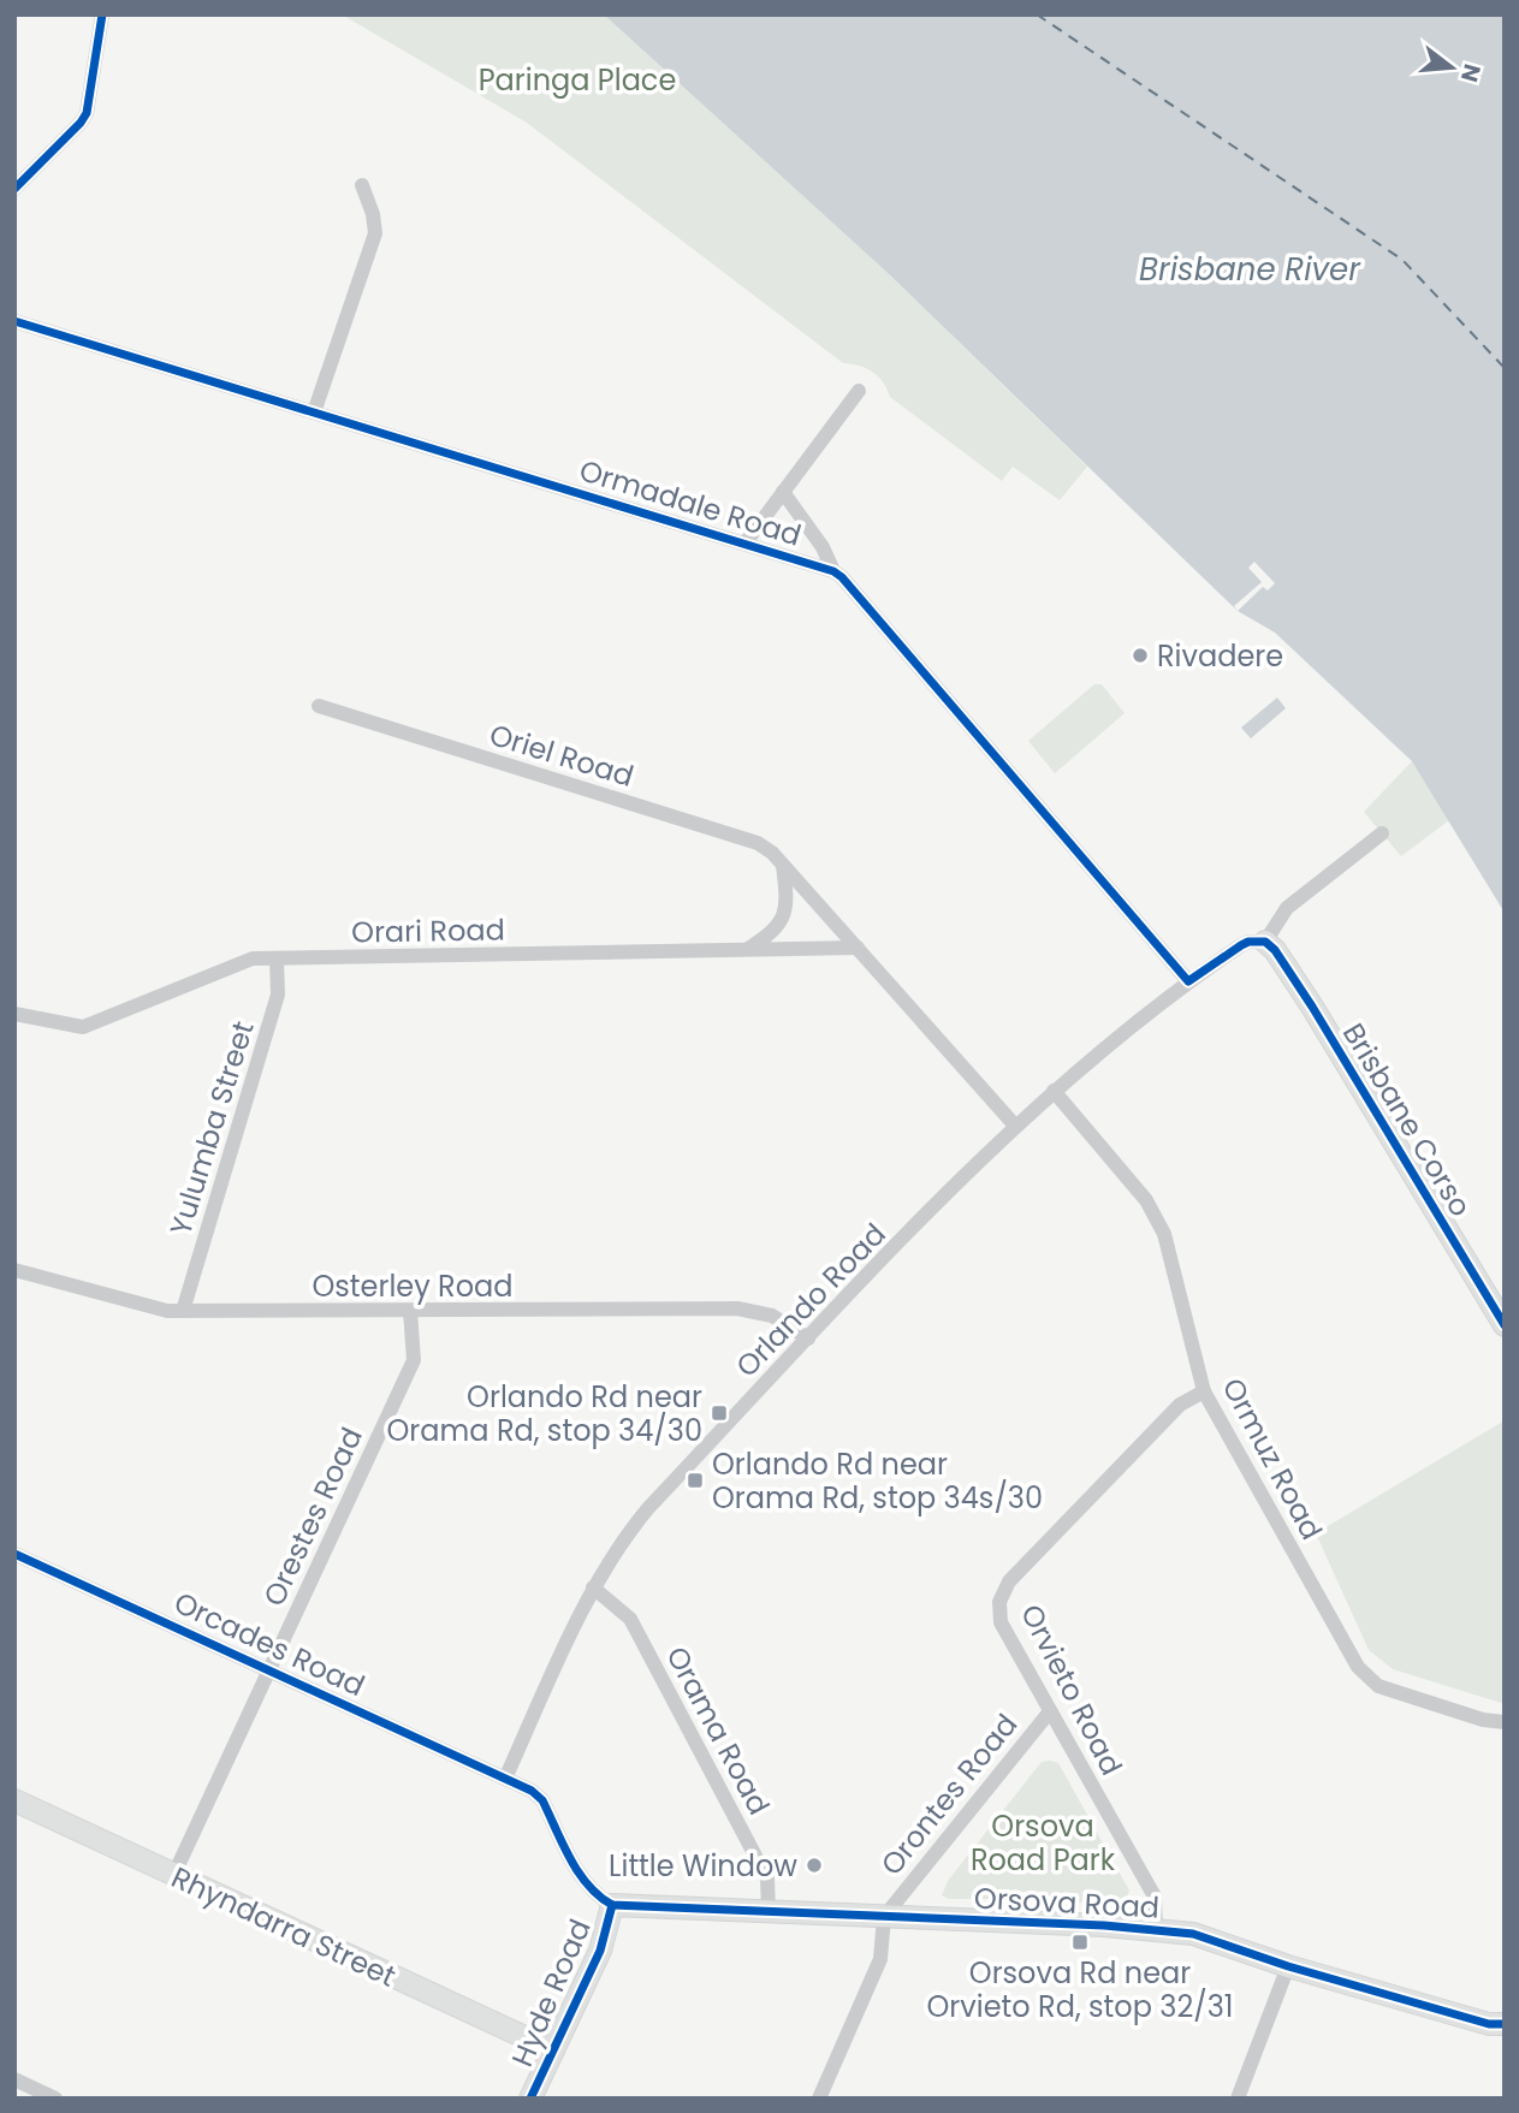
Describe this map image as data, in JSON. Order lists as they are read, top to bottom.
{
  "streets": {
    "street": [
      "Ormadale Road",
      "Oriel Road",
      "Orari Road",
      "Brisbane Corso",
      "Yulumba Street",
      "Osterley Road",
      "Orlando Road",
      "Ormuz Road",
      "Orestes Road",
      "Orcades Road",
      "Orvieto Road",
      "Orama Road",
      "Orontes Road",
      "Orsova Road",
      "Rhyndarra Street",
      "Hyde Road"
    ]
  },
  "crossings": [
    ["Ormadale Road", "Orlando Road"],
    ["Oriel Road", "Orari Road"],
    ["Oriel Road", "Orlando Road"],
    ["Orari Road", "Yulumba Street"],
    ["Brisbane Corso", "Orlando Road"],
    ["Yulumba Street", "Osterley Road"],
    ["Osterley Road", "Orlando Road"],
    ["Osterley Road", "Orestes Road"],
    ["Orlando Road", "Ormuz Road"],
    ["Orlando Road", "Orcades Road"],
    ["Orlando Road", "Orama Road"],
    ["Ormuz Road", "Orvieto Road"],
    ["Orestes Road", "Orcades Road"],
    ["Orestes Road", "Rhyndarra Street"],
    ["Orvieto Road", "Orontes Road"],
    ["Orvieto Road", "Orsova Road"],
    ["Orama Road", "Orsova Road"],
    ["Orontes Road", "Orsova Road"],
    ["Orsova Road", "Hyde Road"],
    ["Rhyndarra Street", "Hyde Road"]
  ],
  "water": ["Brisbane River"],
  "parks": ["Paringa Place", "Orsova Road Park"],
  "places": {
    "other": ["Rivadere", "Little Window"],
    "transit": ["Orlando Rd near Orama Rd, stop 34/30", "Orlando Rd near Orama Rd, stop 34s/30", "Orsova Rd near Orvieto Rd, stop 32/31"]
  },
  "north": "right"
}
